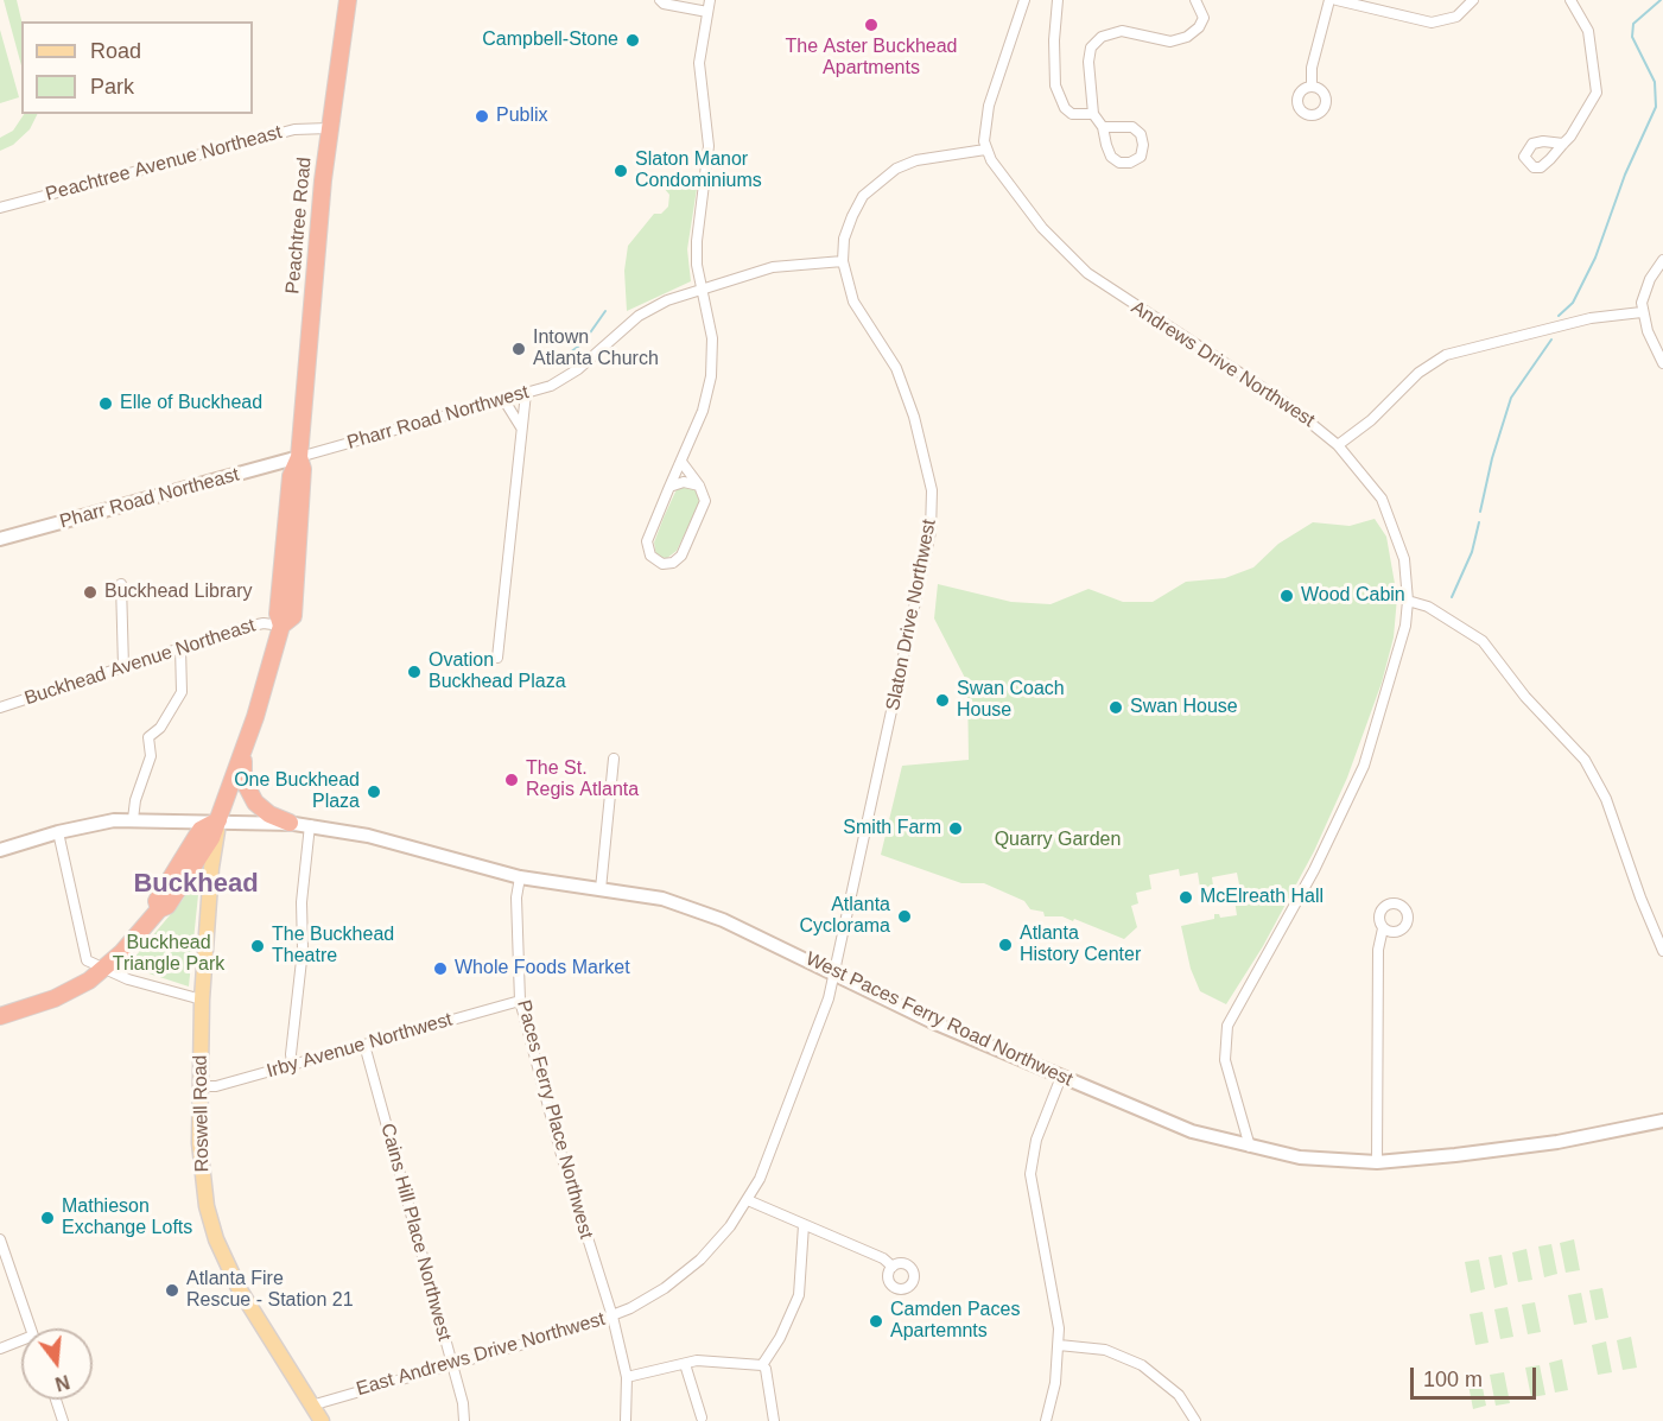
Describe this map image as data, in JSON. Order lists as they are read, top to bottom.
{
  "streets": {
    "highway": ["Peachtree Road"],
    "main road": ["Pharr Road Northeast", "West Paces Ferry Road Northwest", "Roswell Road"],
    "street": [
      "Peachtree Avenue Northeast",
      "Andrews Drive Northwest",
      "Pharr Road Northwest",
      "Slaton Drive Northwest",
      "Buckhead Avenue Northeast",
      "Irby Avenue Northwest",
      "Paces Ferry Place Northwest",
      "Cains Hill Place Northwest",
      "East Andrews Drive Northwest"
    ]
  },
  "crossings": [
    ["Peachtree Avenue Northeast", "Peachtree Road"],
    ["Peachtree Road", "Pharr Road Northwest"],
    ["Peachtree Road", "Pharr Road Northeast"],
    ["Peachtree Road", "Buckhead Avenue Northeast"],
    ["Peachtree Road", "West Paces Ferry Road Northwest"],
    ["Peachtree Road", "Roswell Road"],
    ["Andrews Drive Northwest", "Slaton Drive Northwest"],
    ["Andrews Drive Northwest", "West Paces Ferry Road Northwest"],
    ["Pharr Road Northwest", "Pharr Road Northeast"],
    ["Pharr Road Northwest", "Slaton Drive Northwest"],
    ["Slaton Drive Northwest", "West Paces Ferry Road Northwest"],
    ["Slaton Drive Northwest", "East Andrews Drive Northwest"],
    ["West Paces Ferry Road Northwest", "Roswell Road"],
    ["West Paces Ferry Road Northwest", "Paces Ferry Place Northwest"],
    ["West Paces Ferry Road Northwest", "East Andrews Drive Northwest"],
    ["Irby Avenue Northwest", "Roswell Road"],
    ["Irby Avenue Northwest", "Paces Ferry Place Northwest"],
    ["Irby Avenue Northwest", "Cains Hill Place Northwest"],
    ["Roswell Road", "East Andrews Drive Northwest"],
    ["Paces Ferry Place Northwest", "East Andrews Drive Northwest"],
    ["Cains Hill Place Northwest", "East Andrews Drive Northwest"]
  ],
  "districts": ["Buckhead"],
  "parks": ["Quarry Garden", "Buckhead Triangle Park"],
  "places": [
    "The Aster Buckhead Apartments",
    "Campbell-Stone",
    "Publix",
    "Slaton Manor Condominiums",
    "Intown Atlanta Church",
    "Elle of Buckhead",
    "Buckhead Library",
    "Wood Cabin",
    "Ovation Buckhead Plaza",
    "Swan Coach House",
    "Swan House",
    "The St. Regis Atlanta",
    "One Buckhead Plaza",
    "Smith Farm",
    "McElreath Hall",
    "Atlanta Cyclorama",
    "Atlanta History Center",
    "The Buckhead Theatre",
    "Whole Foods Market",
    "Mathieson Exchange Lofts",
    "Atlanta Fire Rescue - Station 21",
    "Camden Paces Apartemnts"
  ],
  "legend": ["Road", "Park"],
  "scale_bar": "100 m",
  "north": "bottom"
}
